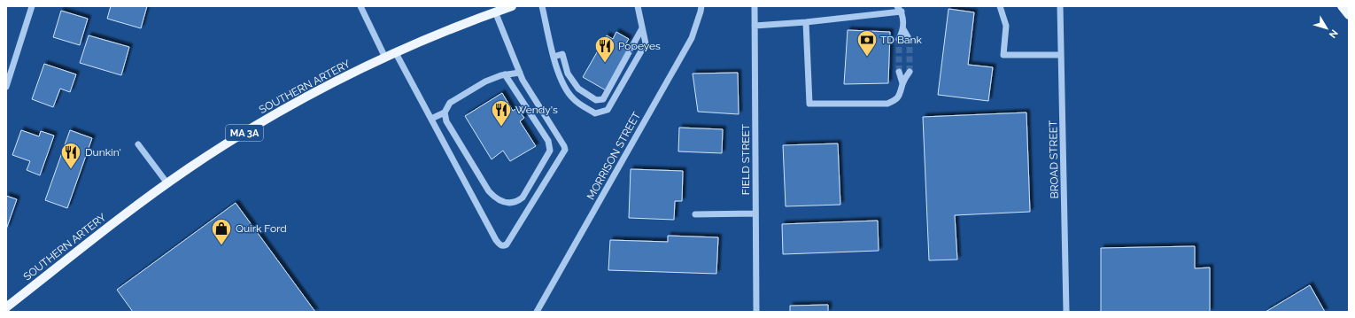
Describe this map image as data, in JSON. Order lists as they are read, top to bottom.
{
  "streets": {
    "main road": ["SOUTHERN ARTERY", "MA 3A"],
    "street": ["MORRISON STREET", "FIELD STREET", "BROAD STREET"]
  },
  "places": {
    "bank": ["TD Bank"],
    "restaurant": ["Popeyes", "Wendy's", "Dunkin'"],
    "shop": ["Quirk Ford"]
  },
  "north": "bottom right"
}
